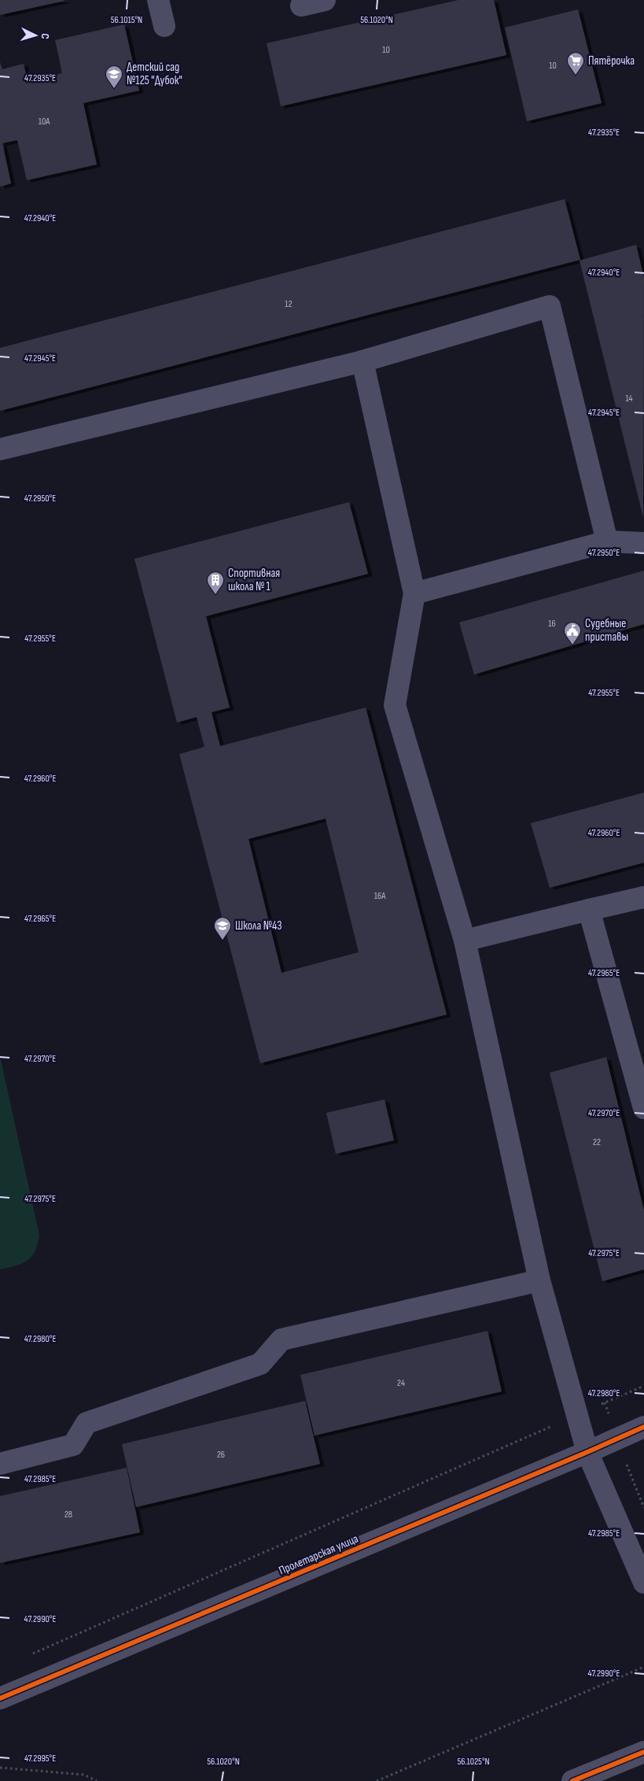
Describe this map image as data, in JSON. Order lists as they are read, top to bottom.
{
  "streets": {
    "street": ["Пролетарская улица"]
  },
  "places": {
    "supermarket": ["Пятёрочка"],
    "school or university": ["Детский сад №125 \"Дубок\"", "Школа №43"],
    "building": ["Спортивная школа № 1"],
    "public building": ["Судебные приставы"]
  },
  "house_numbers": [
    "10",
    "10",
    "10А",
    "12",
    "14",
    "16",
    "16А",
    "22",
    "24",
    "26",
    "28"
  ],
  "north": "right",
  "coordinates": [
    "56.1020°N",
    "56.1015°N",
    "47.2935°E",
    "47.2940°E",
    "47.2945°E",
    "47.2950°E",
    "47.2955°E",
    "47.2960°E",
    "47.2965°E",
    "47.2970°E",
    "47.2975°E",
    "47.2980°E",
    "47.2985°E",
    "47.2990°E",
    "47.2995°E",
    "56.1025°N"
  ]
}
